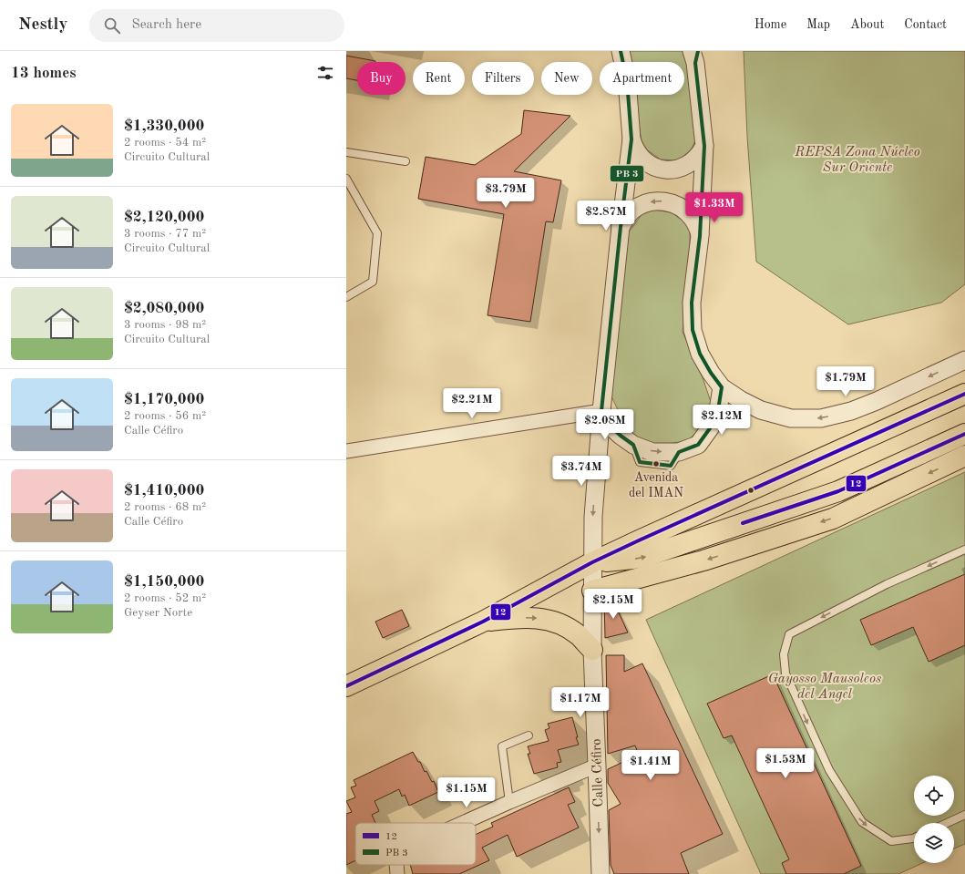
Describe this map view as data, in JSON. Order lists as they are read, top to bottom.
{
  "streets": {
    "street": ["Calle Céfiro"]
  },
  "one_way": ["Calle Céfiro"],
  "parks": ["REPSA Zona Núcleo Sur Oriente", "Gayosso Mausoleos del Angel"],
  "places": ["Avenida del IMAN"],
  "lines": ["transit line 12"],
  "legend": ["12", "PB 3"],
  "page": {
    "header": "Nestly",
    "search": "Search here",
    "nav": [
      "Home",
      "Map",
      "About",
      "Contact"
    ],
    "heading": "13 homes",
    "chip": [
      "Buy",
      "Rent",
      "Filters",
      "New",
      "Apartment"
    ],
    "list": [
      {
        "name": "$1,330,000",
        "note": "2 rooms · 54 m² · Circuito Cultural"
      },
      {
        "name": "$2,120,000",
        "note": "3 rooms · 77 m² · Circuito Cultural"
      },
      {
        "name": "$2,080,000",
        "note": "3 rooms · 98 m² · Circuito Cultural"
      },
      {
        "name": "$1,170,000",
        "note": "2 rooms · 56 m² · Calle Céfiro"
      },
      {
        "name": "$1,410,000",
        "note": "2 rooms · 68 m² · Calle Céfiro"
      },
      {
        "name": "$1,150,000",
        "note": "2 rooms · 52 m² · Geyser Norte"
      }
    ],
    "price": [
      "$3.79M",
      "$1.33M",
      "$2.87M",
      "$1.79M",
      "$2.21M",
      "$2.12M",
      "$2.08M",
      "$3.74M",
      "$2.15M",
      "$1.17M",
      "$1.53M",
      "$1.41M",
      "$1.15M"
    ]
  }
}
